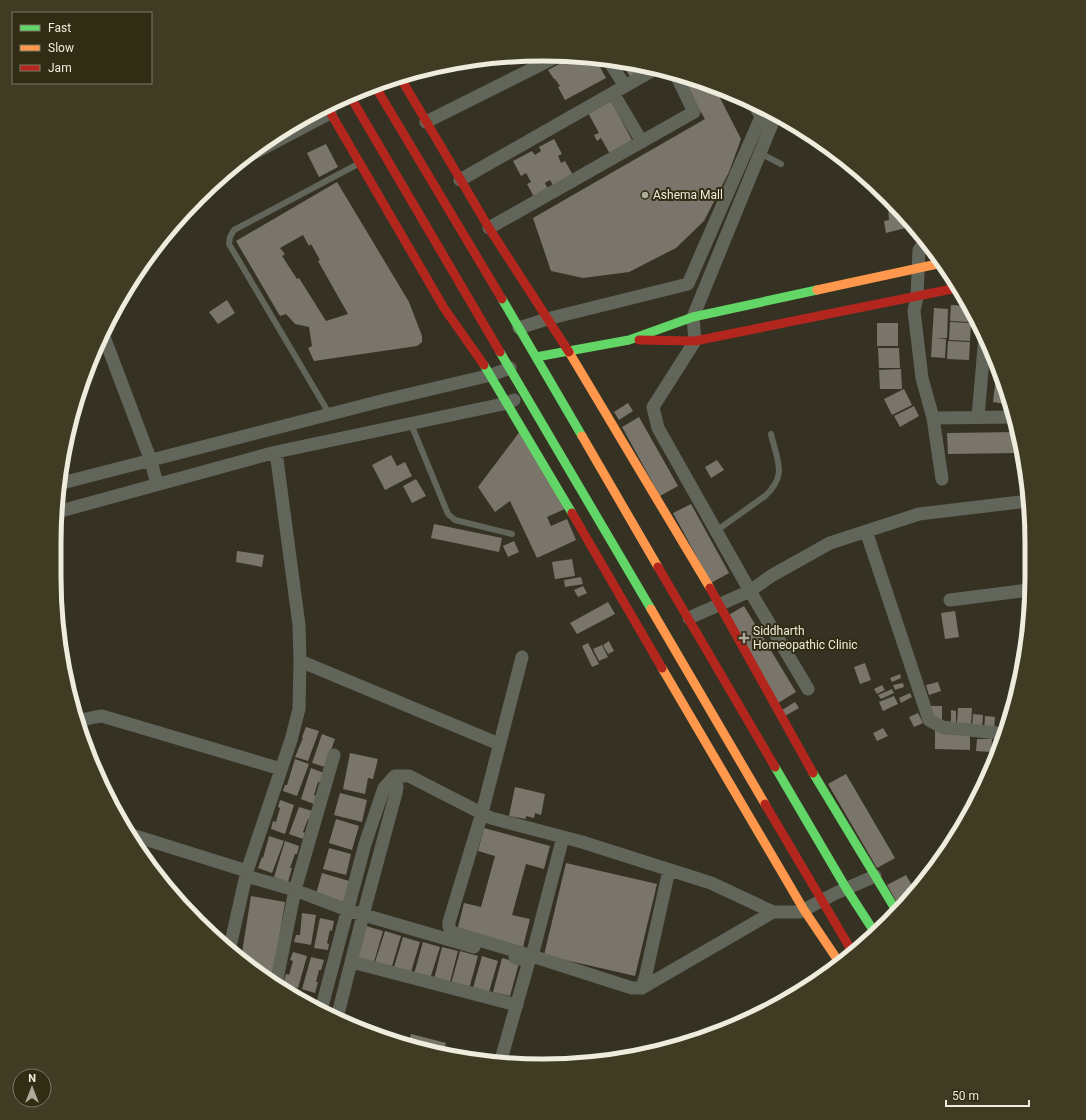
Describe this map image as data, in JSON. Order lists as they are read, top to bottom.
{
  "places": {
    "other": ["Ashema Mall"],
    "health": ["Siddharth Homeopathic Clinic"]
  },
  "legend": ["Fast", "Slow", "Jam"],
  "scale_bar": "50 m",
  "north": "top"
}
